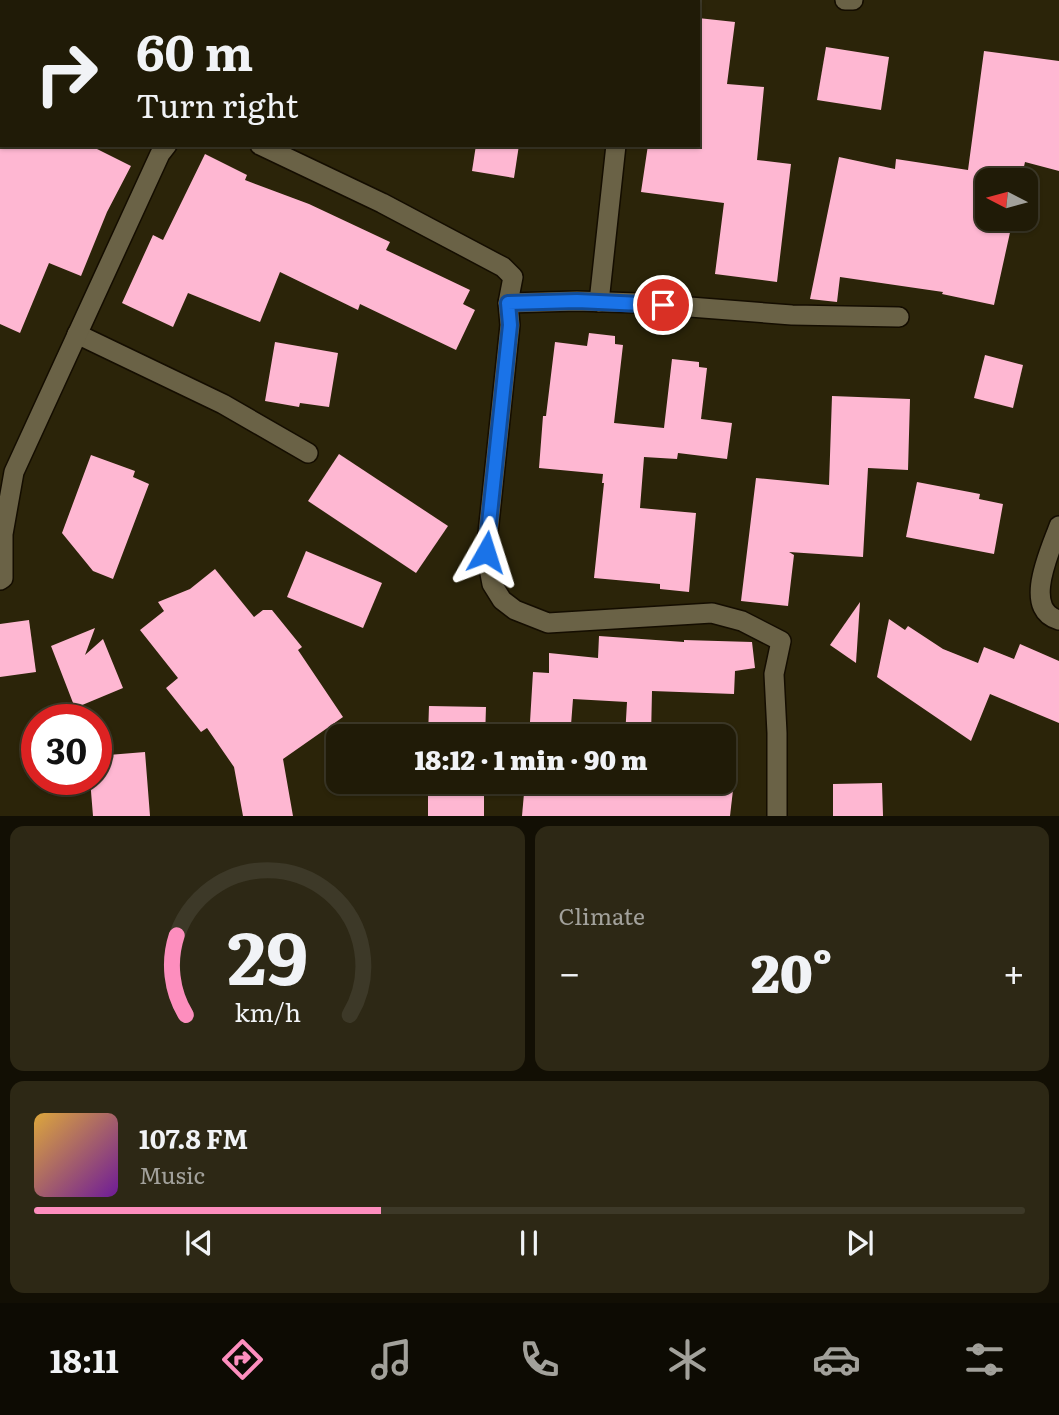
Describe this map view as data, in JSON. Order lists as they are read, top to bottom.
{
  "north": "left",
  "page": {
    "turn": ["60 m", "Turn right"],
    "limit": "30",
    "trip": "18:12 · 1 min · 90 m",
    "tile": "Climate",
    "heat": ["−", "20°", "+"],
    "song": ["107.8 FM", "Music"],
    "tabs": "18:11",
    "gauge": ["29", "km/h"]
  }
}
